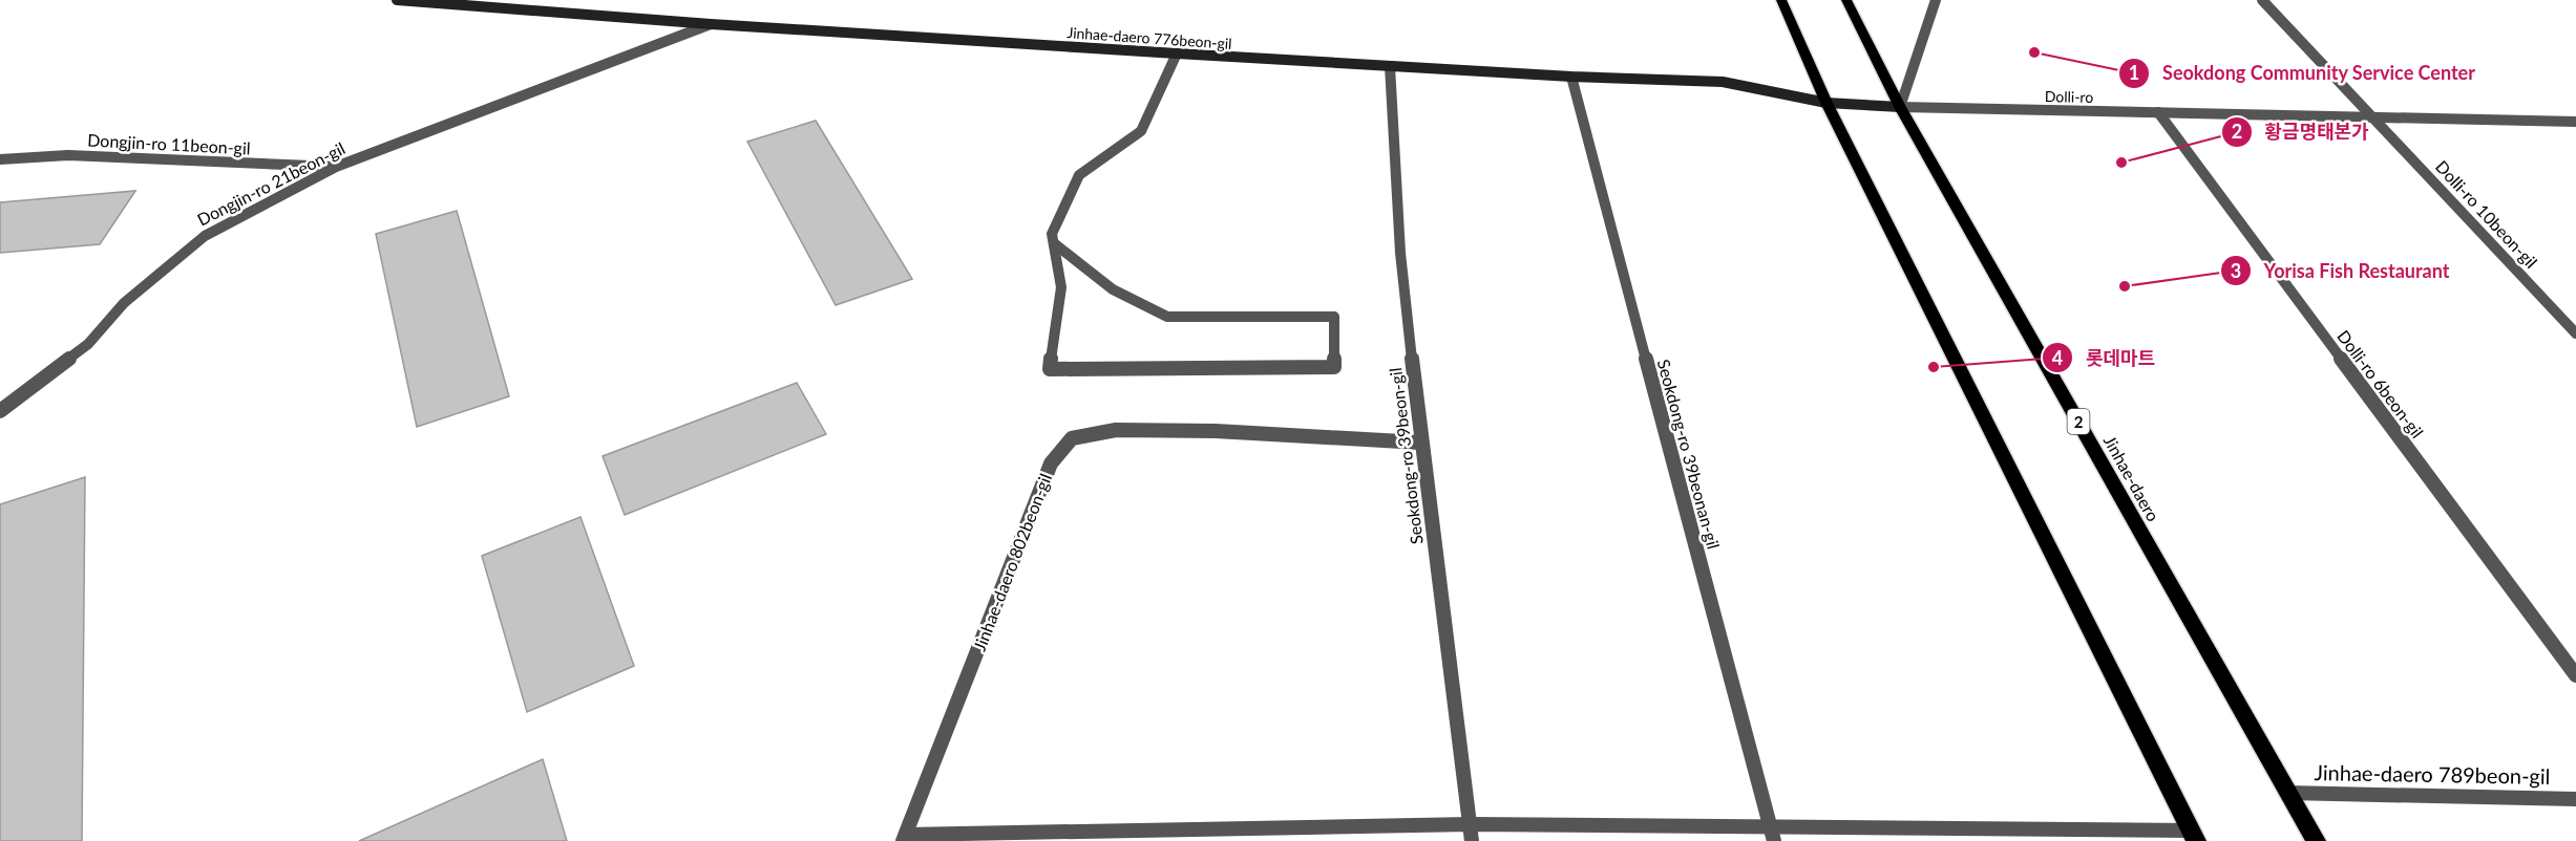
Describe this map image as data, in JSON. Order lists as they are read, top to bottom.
{
  "streets": {
    "main road": ["Jinhae-daero 776beon-gil", "2", "Jinhae-daero"],
    "street": [
      "Dolli-ro",
      "Dongjin-ro 11beon-gil",
      "Dongjin-ro 21beon-gil",
      "Dolli-ro 10beon-gil",
      "Dolli-ro 6beon-gil",
      "Seokdong-ro 39beonan-gil",
      "Seokdong-ro 39beon-gil",
      "Jinhae-daero 802beon-gil",
      "Jinhae-daero 789beon-gil"
    ]
  },
  "crossings": [
    ["Jinhae-daero 776beon-gil", "Dolli-ro"],
    ["Jinhae-daero 776beon-gil", "Dongjin-ro 21beon-gil"],
    ["Jinhae-daero 776beon-gil", "Seokdong-ro 39beonan-gil"],
    ["Jinhae-daero 776beon-gil", "Seokdong-ro 39beon-gil"],
    ["Jinhae-daero 776beon-gil", "Jinhae-daero"],
    ["Dolli-ro", "Dolli-ro 10beon-gil"],
    ["Dolli-ro", "Dolli-ro 6beon-gil"],
    ["Dolli-ro", "Jinhae-daero"],
    ["Dongjin-ro 11beon-gil", "Dongjin-ro 21beon-gil"],
    ["Seokdong-ro 39beon-gil", "Jinhae-daero 802beon-gil"],
    ["Jinhae-daero", "Jinhae-daero 789beon-gil"]
  ],
  "places": [
    "Seokdong Community Service Center",
    "황금명태본가",
    "Yorisa Fish Restaurant",
    "롯데마트"
  ]
}
